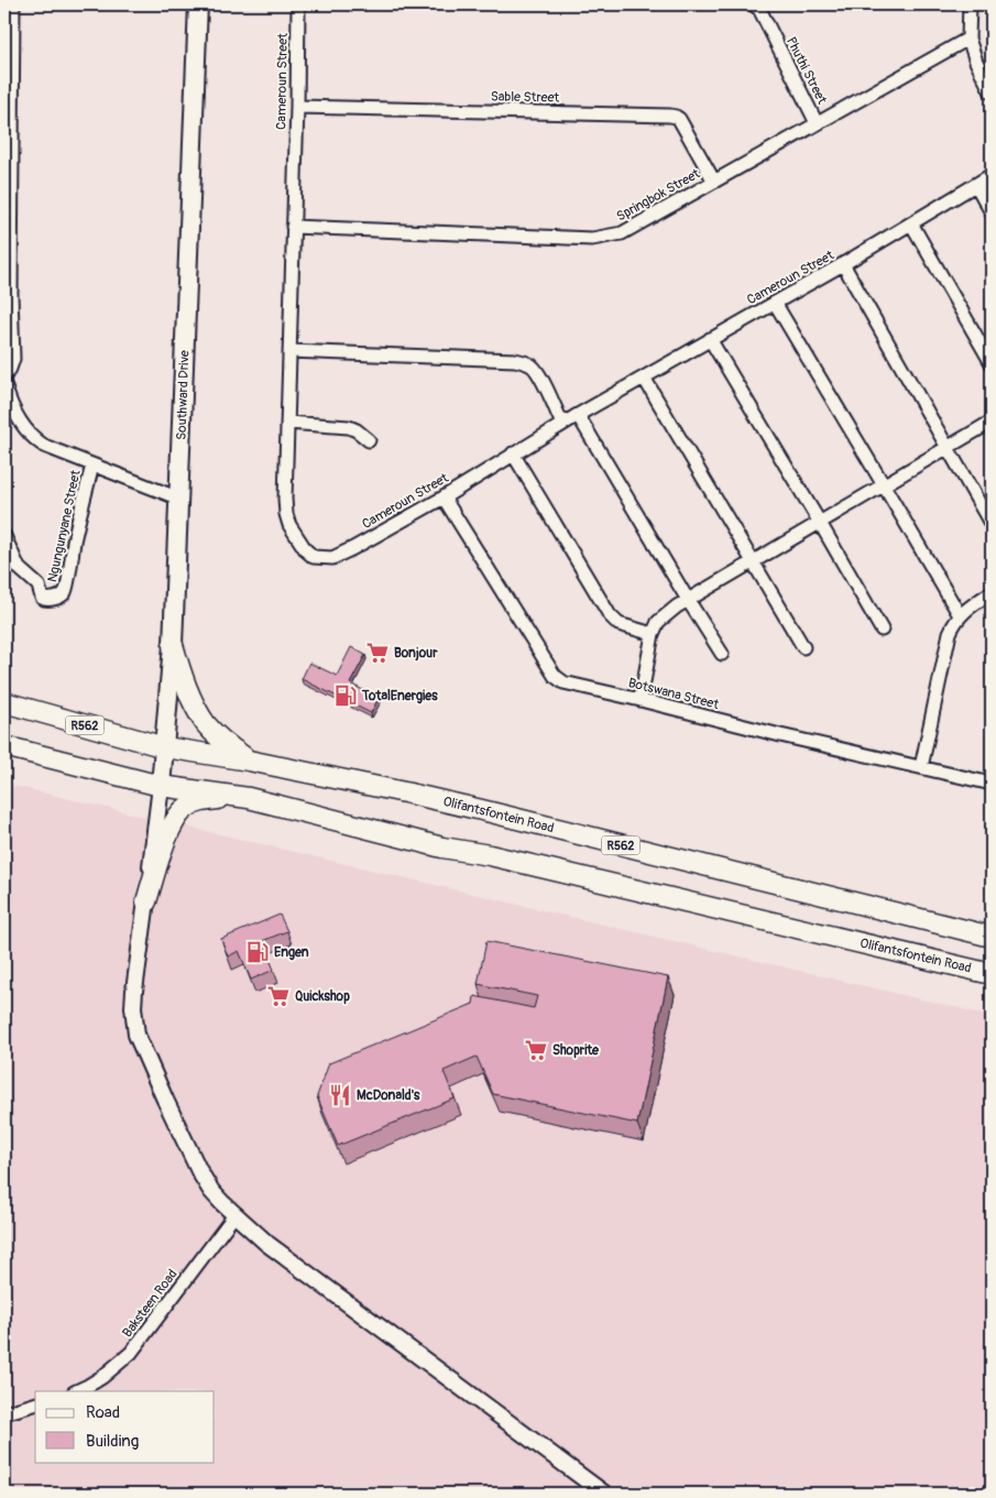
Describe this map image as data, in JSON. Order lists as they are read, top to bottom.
{
  "streets": {
    "main road": ["Southward Drive", "R562", "Olifantsfontein Road"],
    "street": [
      "Phuthi Street",
      "Cameroun Street",
      "Sable Street",
      "Springbok Street",
      "Ngungunyane Street",
      "Botswana Street",
      "Baksteen Road"
    ]
  },
  "crossings": [
    ["Phuthi Street", "Springbok Street"],
    ["Cameroun Street", "Sable Street"],
    ["Cameroun Street", "Springbok Street"],
    ["Cameroun Street", "Botswana Street"],
    ["Sable Street", "Springbok Street"],
    ["Southward Drive", "Olifantsfontein Road"]
  ],
  "places": {
    "supermarket": ["Bonjour", "Quickshop", "Shoprite"],
    "fuel station": ["TotalEnergies", "Engen"],
    "restaurant": ["McDonald's"]
  },
  "legend": ["Road", "Building"]
}
